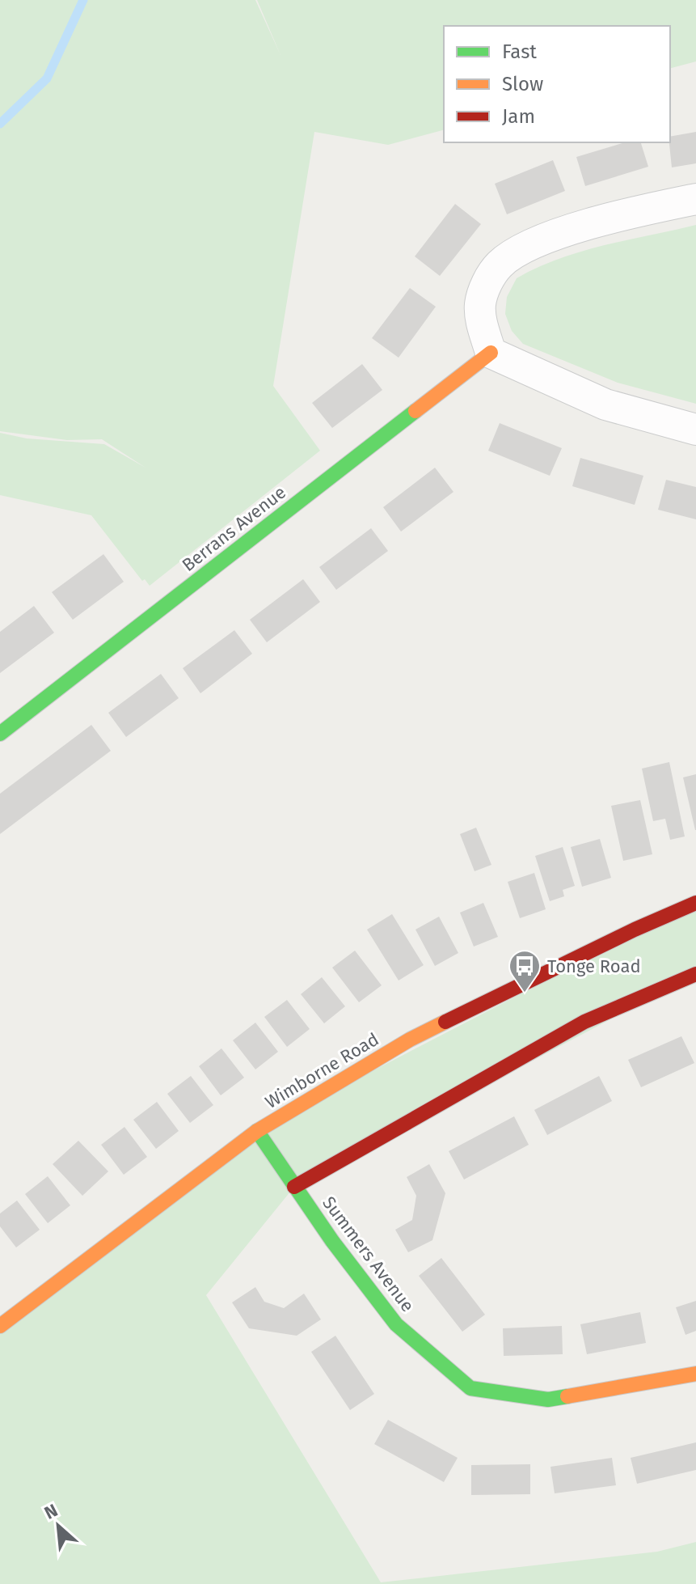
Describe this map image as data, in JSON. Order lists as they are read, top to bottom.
{
  "streets": {
    "street": ["Berrans Avenue", "Wimborne Road", "Summers Avenue"]
  },
  "crossings": [
    ["Wimborne Road", "Summers Avenue"]
  ],
  "places": {
    "bus stop": ["Tonge Road"]
  },
  "legend": ["Fast", "Slow", "Jam"],
  "north": "top left"
}
